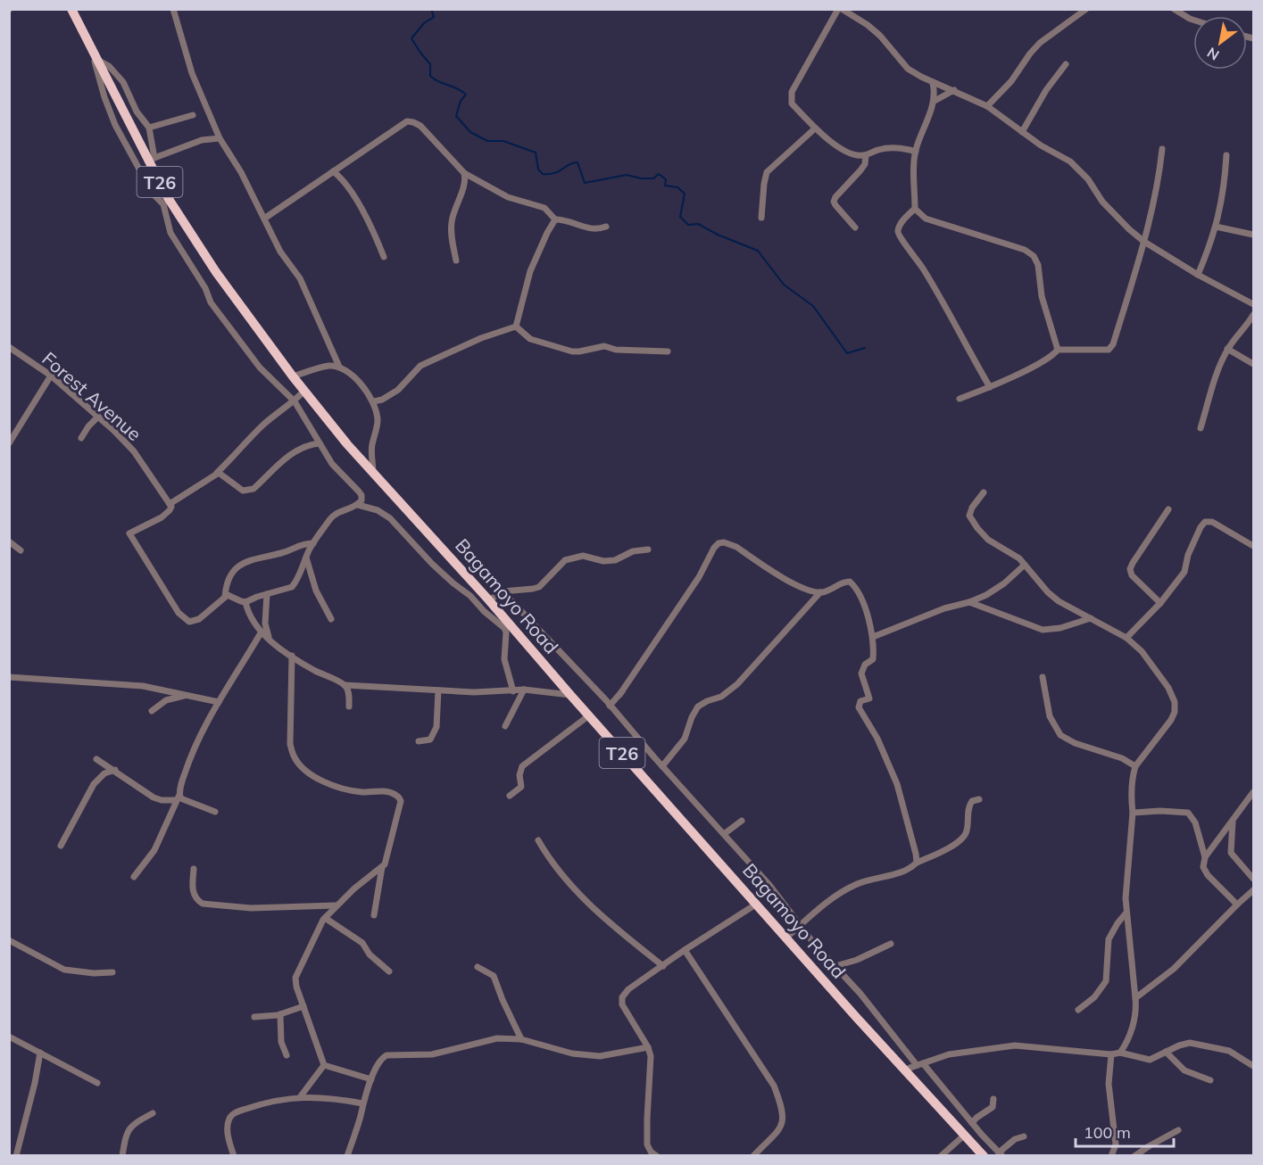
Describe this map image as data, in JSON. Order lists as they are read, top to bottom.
{
  "streets": {
    "highway": ["T26", "Bagamoyo Road"],
    "street": ["Forest Avenue"]
  },
  "scale_bar": "100 m",
  "north": "bottom left"
}
